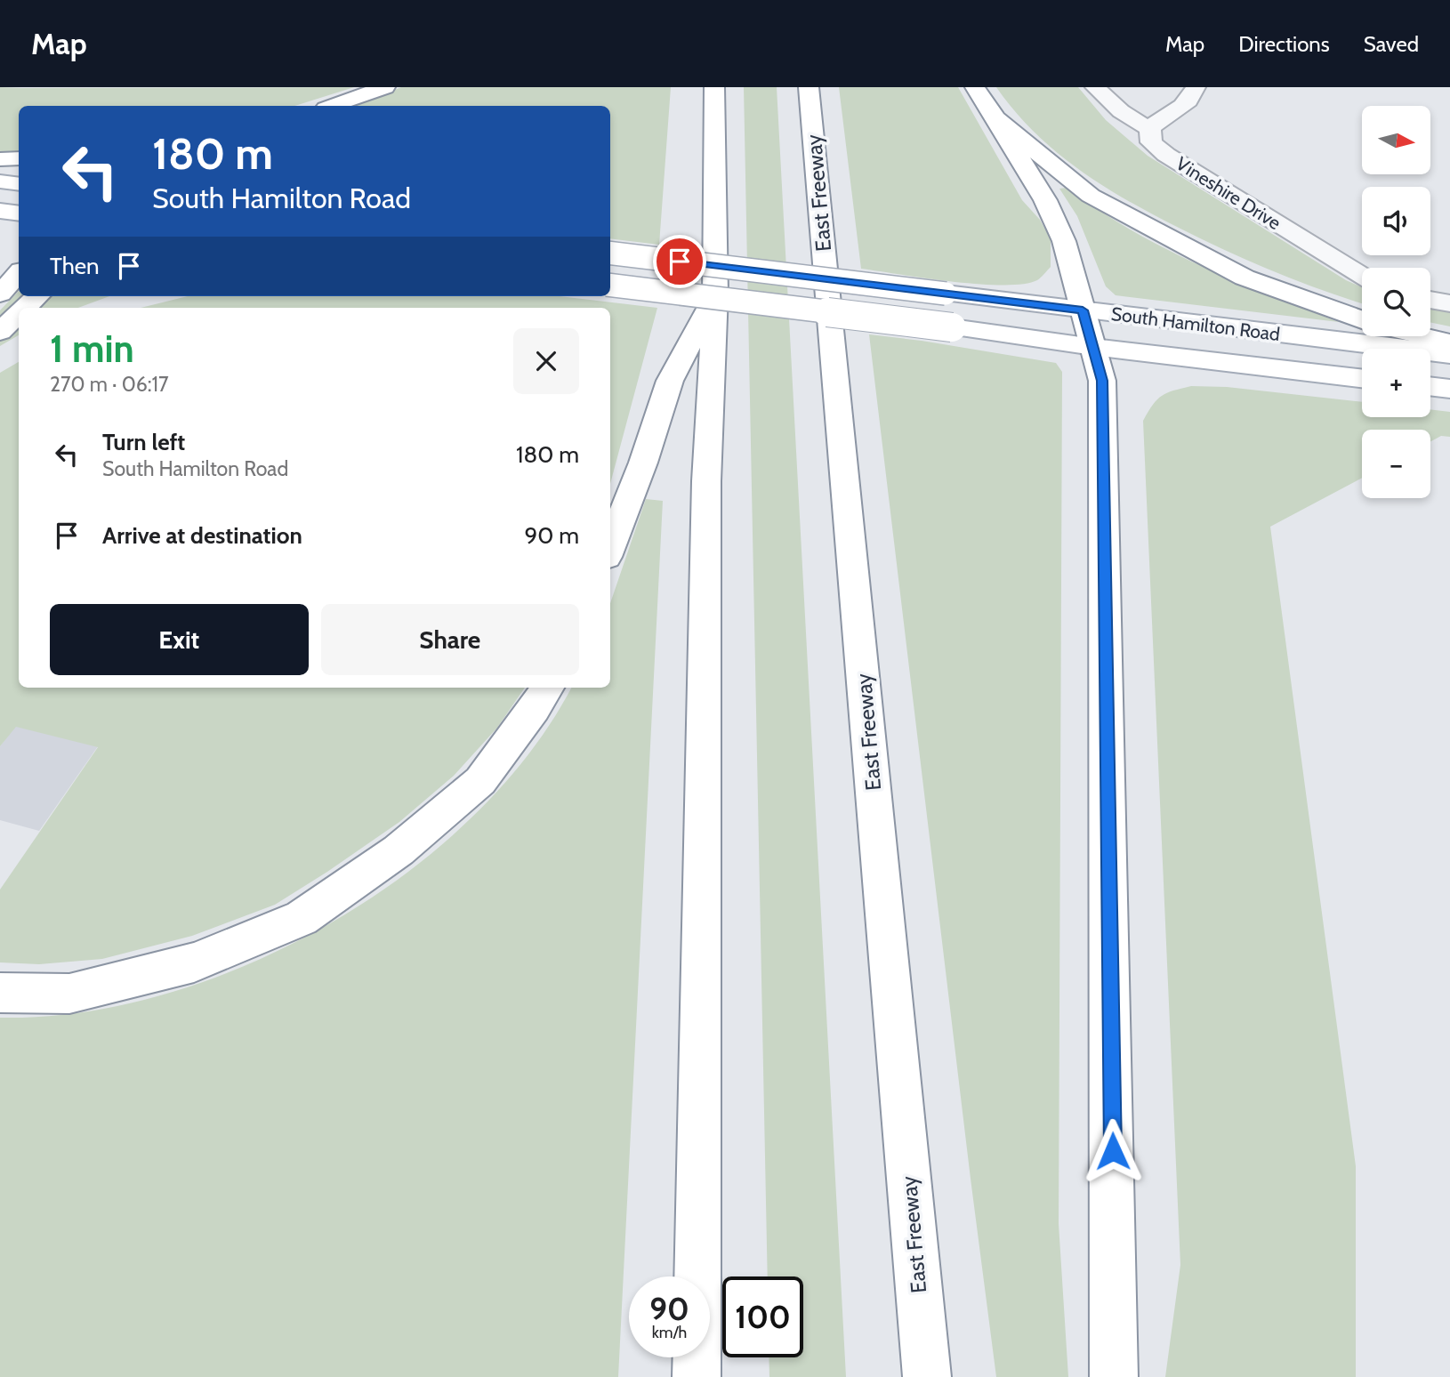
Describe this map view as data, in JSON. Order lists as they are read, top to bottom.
{
  "streets": {
    "main road": ["East Freeway", "South Hamilton Road"],
    "street": ["Vineshire Drive"]
  },
  "north": "right",
  "page": {
    "header": "Map",
    "nav": ["Map", "Directions", "Saved"],
    "map_buttons": ["+", "−"],
    "turn": ["180 m", "South Hamilton Road"],
    "then": "Then",
    "heading": ["1 min", "270 m · 06:17"],
    "list": [
      {
        "name": "Turn left",
        "note": "South Hamilton Road",
        "value": "180 m"
      },
      {
        "name": "Arrive at destination",
        "value": "90 m"
      }
    ],
    "buttons": ["Exit", "Share"],
    "speed": "90 km/h",
    "limit": "100"
  }
}
